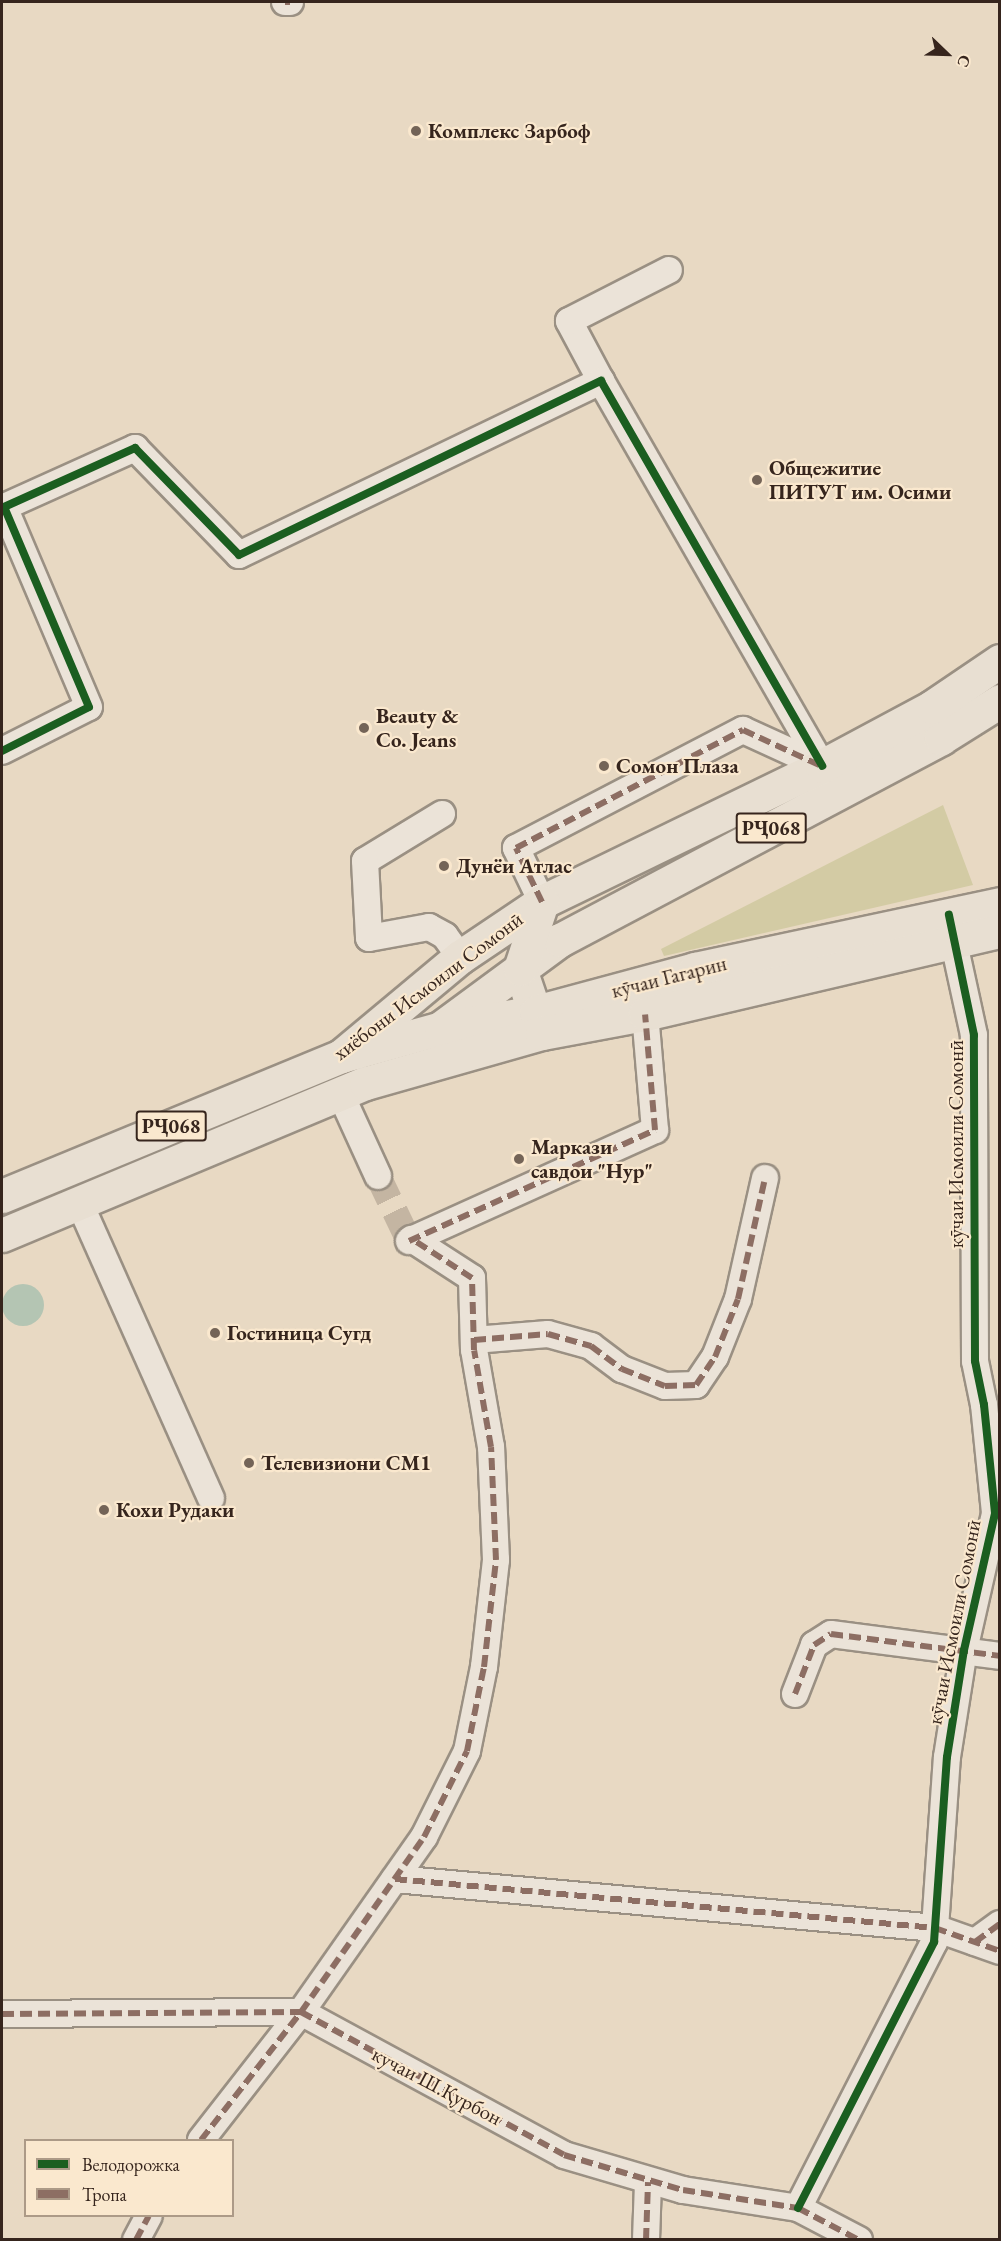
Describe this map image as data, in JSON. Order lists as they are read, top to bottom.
{
  "streets": {
    "main road": ["РҶ068", "кӯчаи Гагарин", "хиёбони Исмоили Сомонӣ"],
    "street": ["кӯчаи Исмоили Сомонӣ", "кучаи Ш.Қурбон"]
  },
  "crossings": [
    ["РҶ068", "хиёбони Исмоили Сомонӣ"],
    ["кӯчаи Гагарин", "хиёбони Исмоили Сомонӣ"],
    ["кӯчаи Гагарин", "кӯчаи Исмоили Сомонӣ"],
    ["кӯчаи Исмоили Сомонӣ", "кучаи Ш.Қурбон"]
  ],
  "places": [
    "Комплекс Зарбоф",
    "Общежитие ПИТУТ им. Осими",
    "Beauty & Co. Jeans",
    "Сомон Плаза",
    "Дунёи Атлас",
    "Маркази савдои \"Нур\"",
    "Гостиница Сугд",
    "Телевизиони СМ1",
    "Кохи Рудаки"
  ],
  "legend": ["Велодорожка", "Тропа"],
  "north": "bottom right"
}
